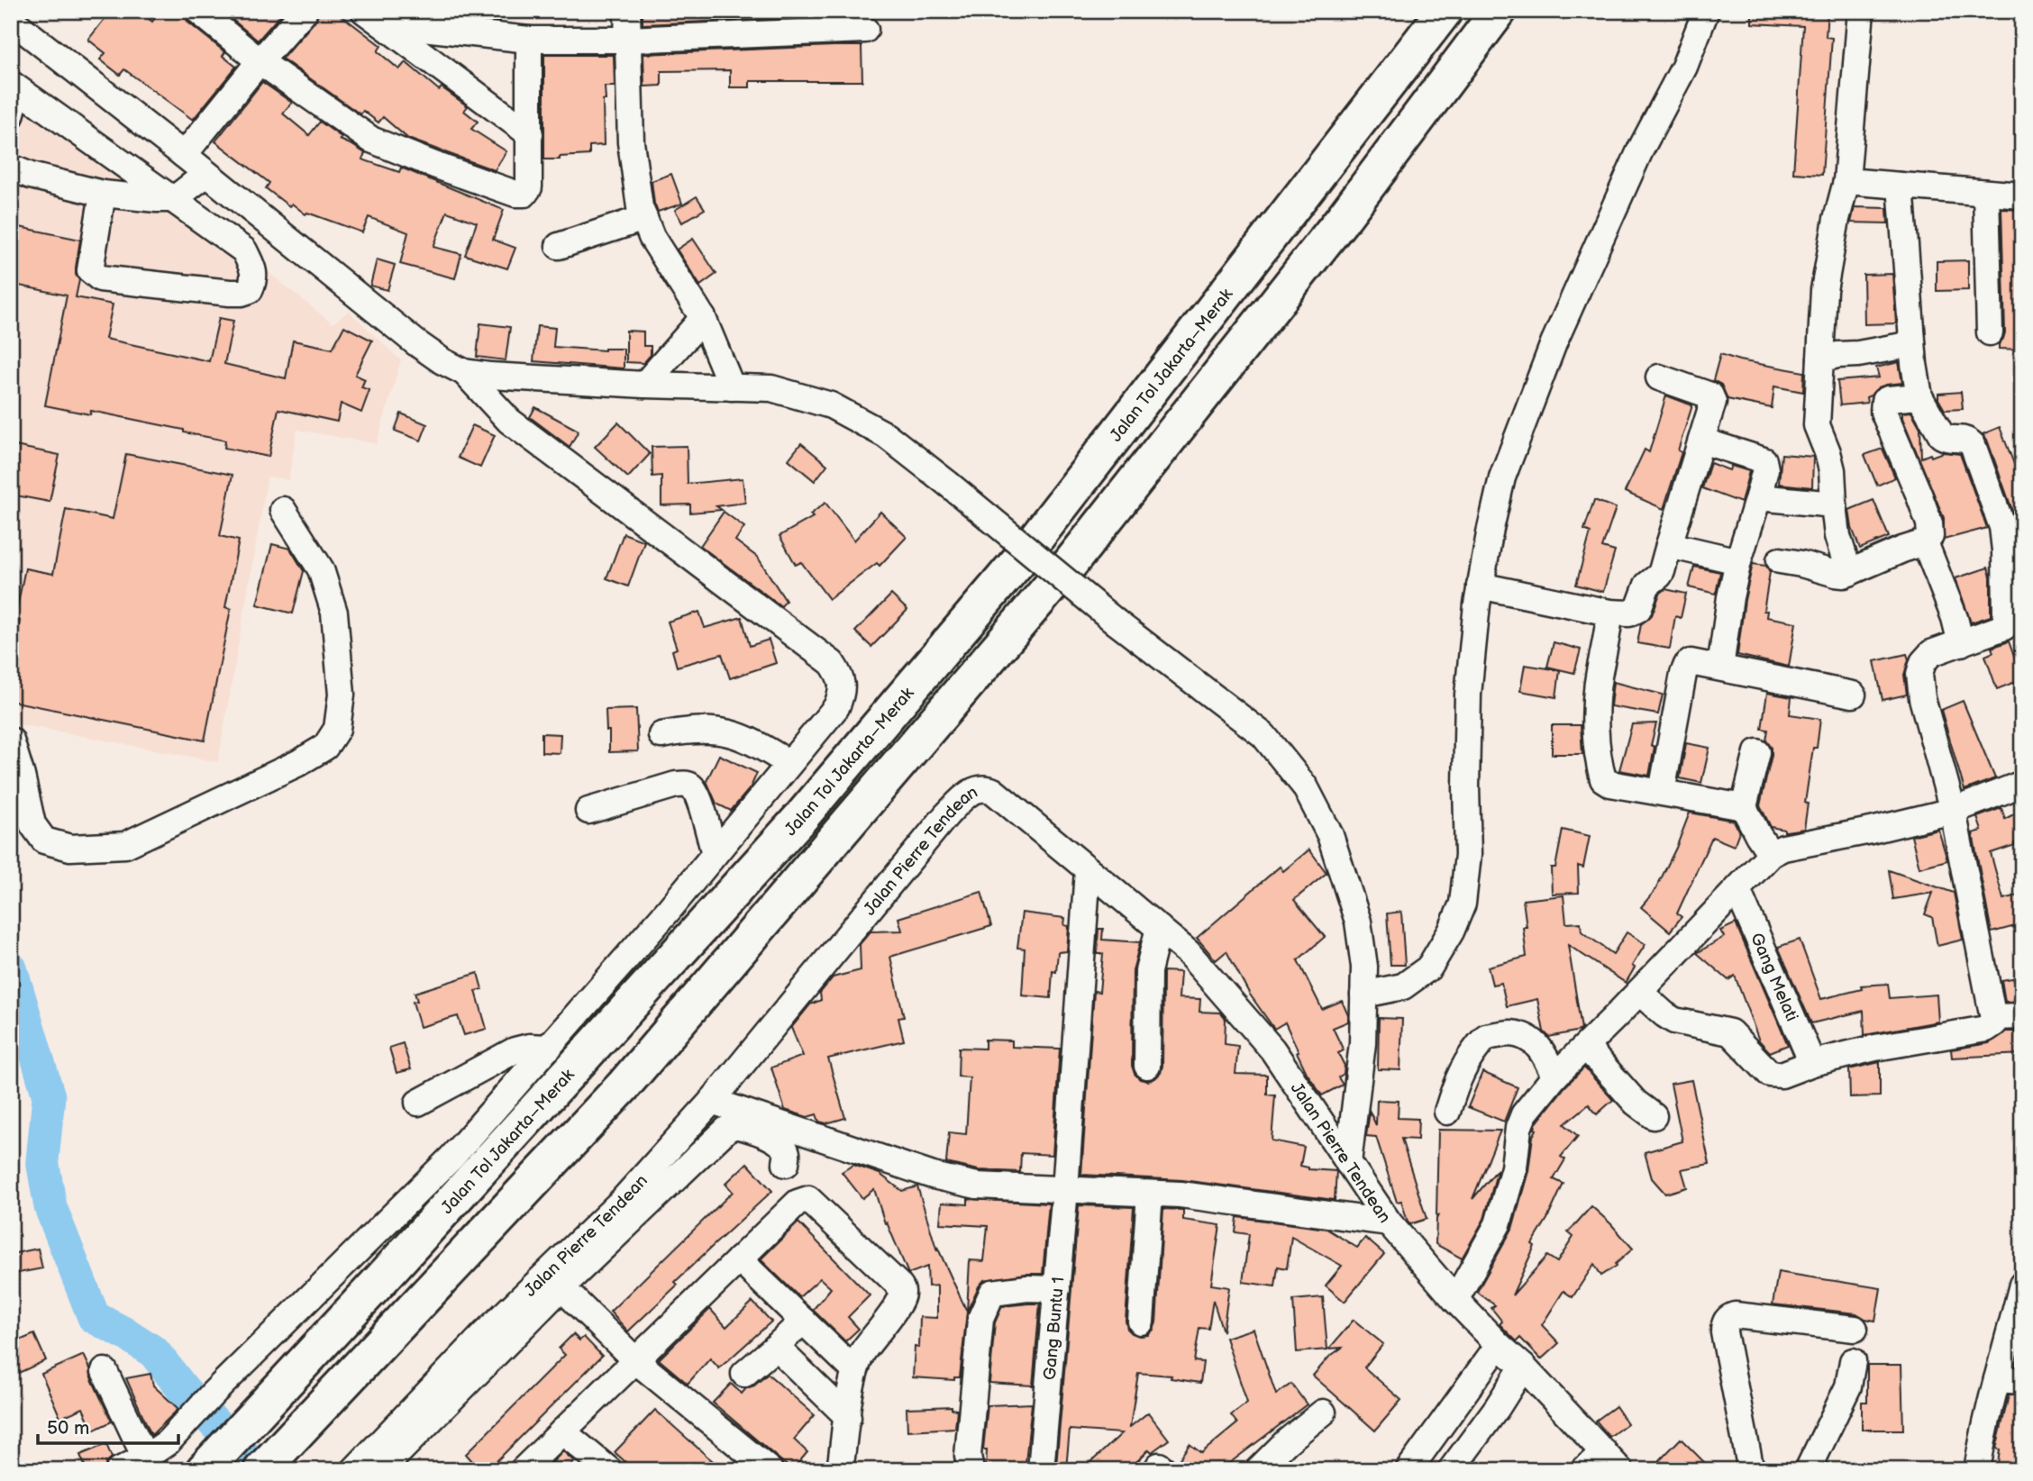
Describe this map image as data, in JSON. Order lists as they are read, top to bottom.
{
  "streets": {
    "highway": ["Jalan Tol Jakarta–Merak"],
    "street": ["Jalan Pierre Tendean", "Gang Melati", "Gang Buntu 1"]
  },
  "crossings": [
    ["Jalan Pierre Tendean", "Gang Buntu 1"]
  ],
  "scale_bar": "50 m"
}
